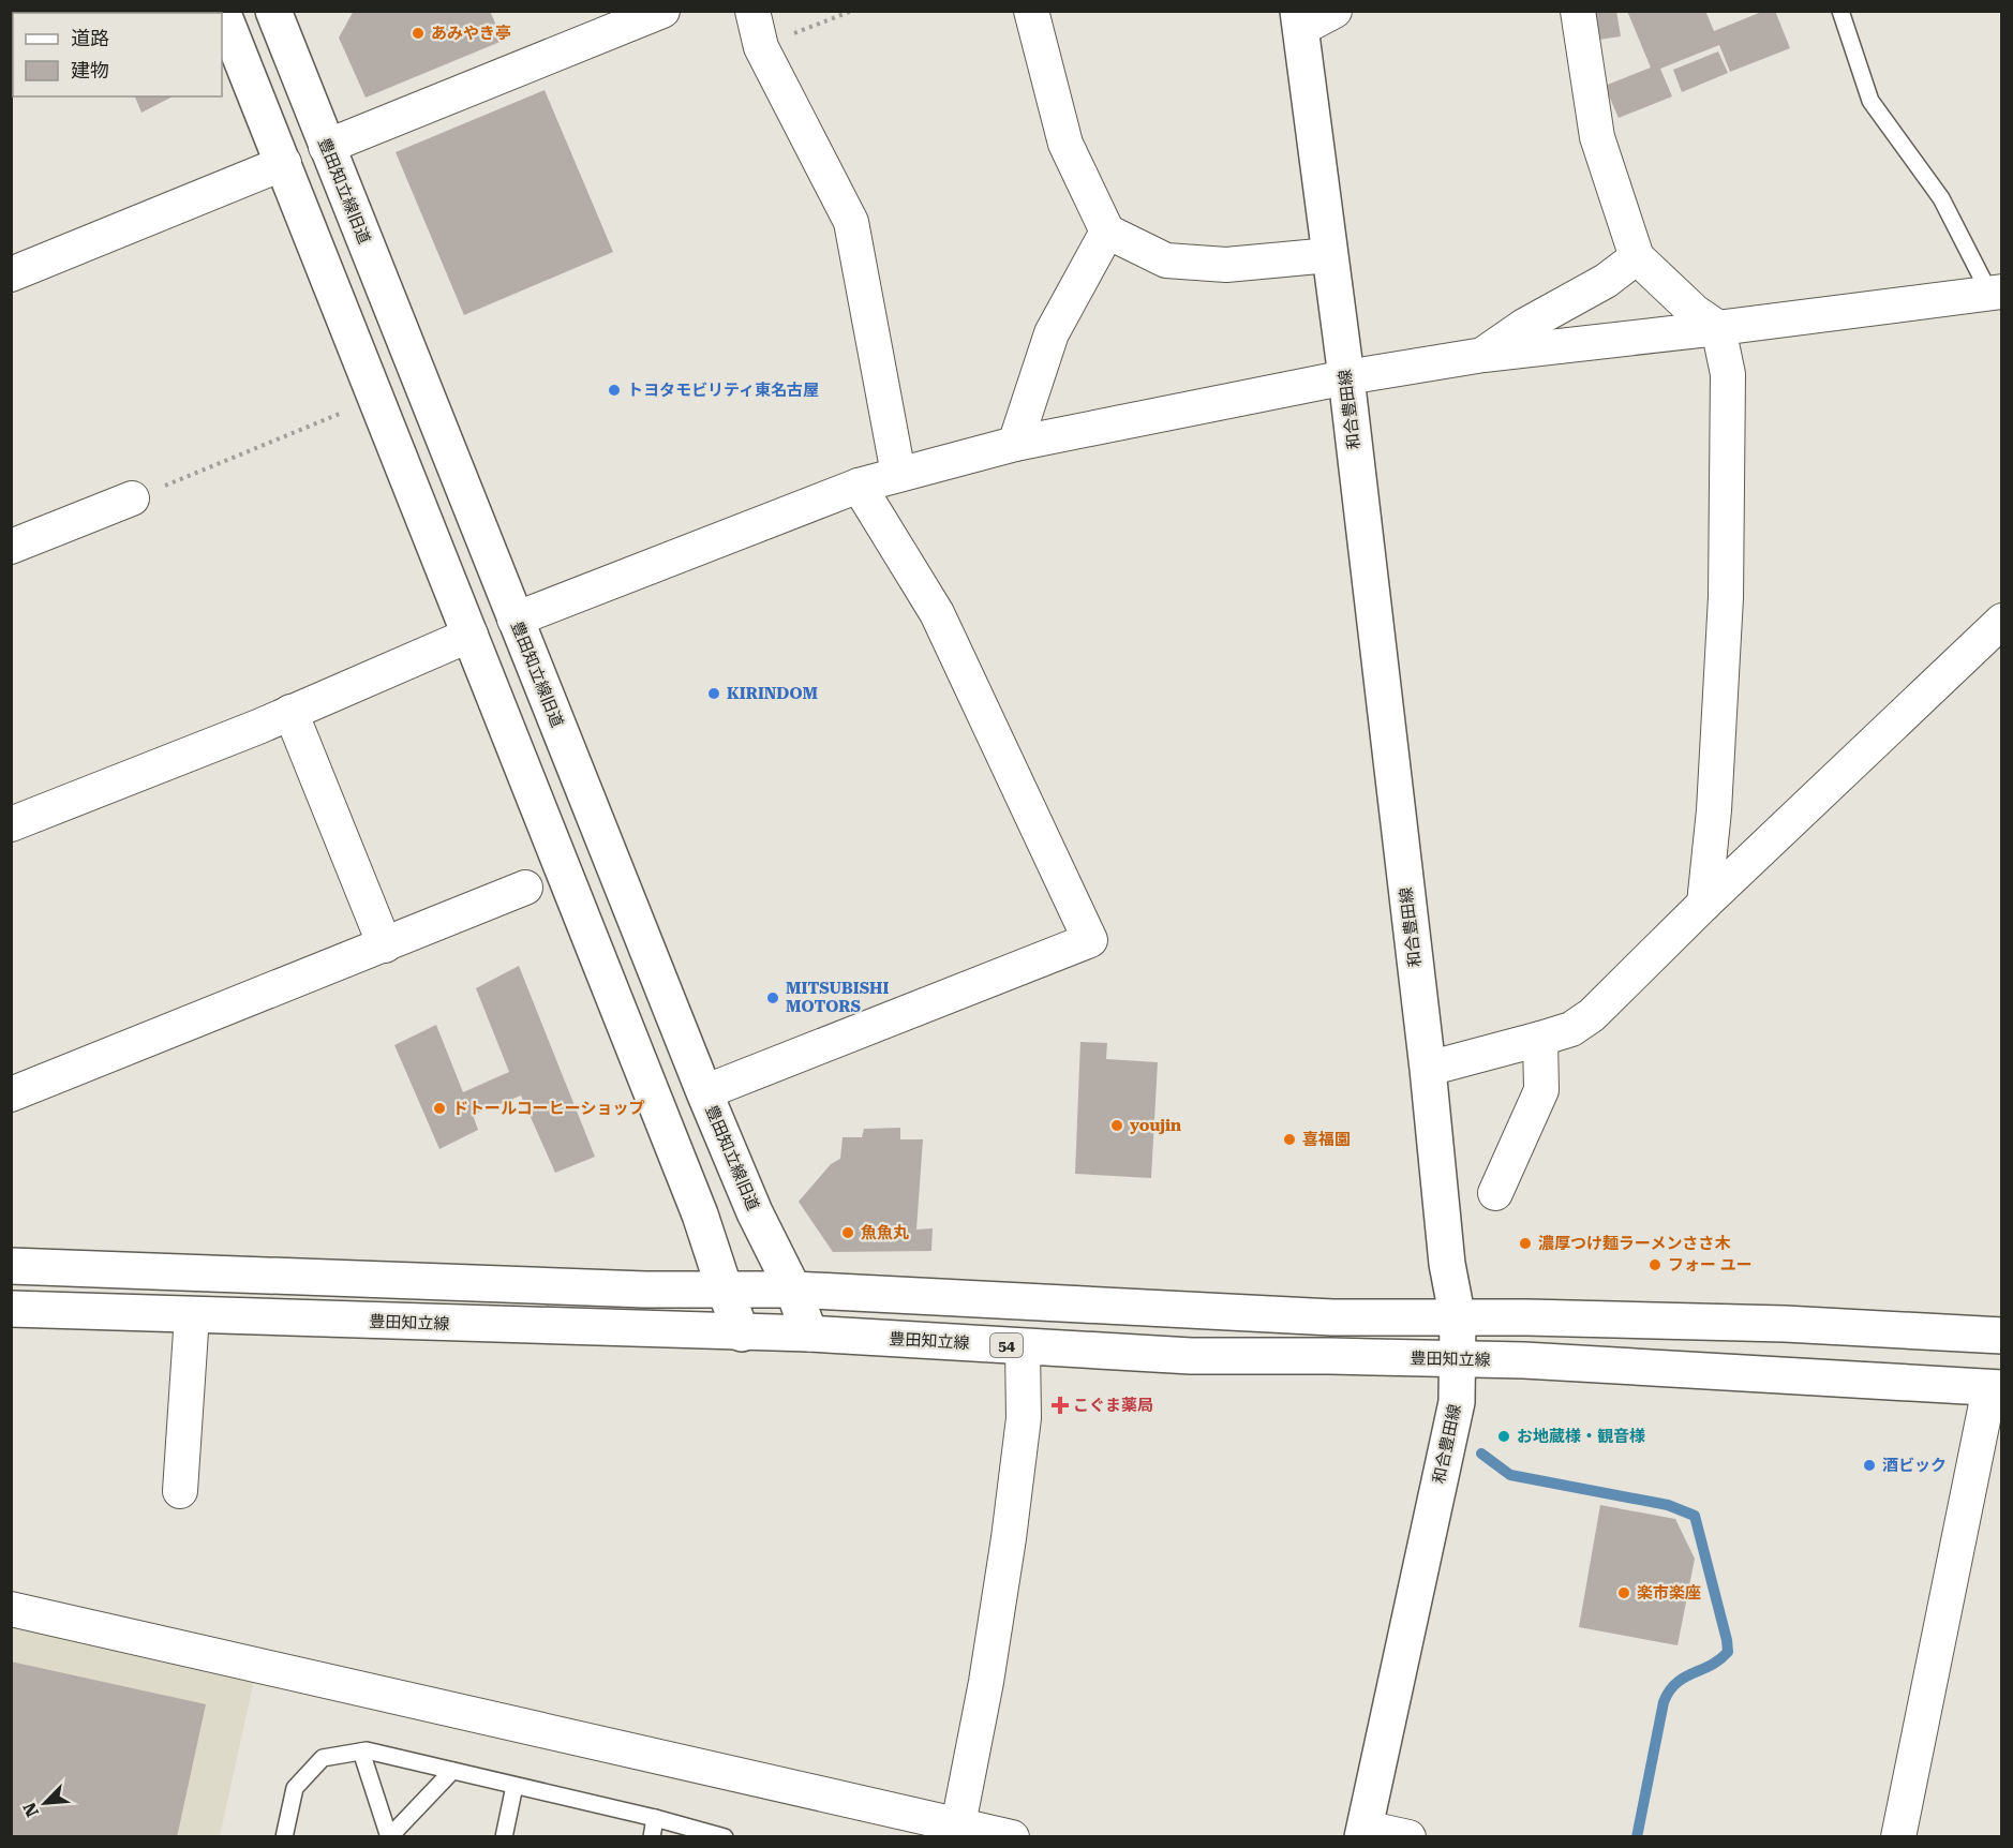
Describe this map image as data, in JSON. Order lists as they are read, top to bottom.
{
  "streets": {
    "main road": [
      "豊田知立線旧道",
      "和合豊田線",
      "豊田知立線",
      "54"
    ]
  },
  "crossings": [
    ["豊田知立線旧道", "豊田知立線"],
    ["和合豊田線", "豊田知立線"]
  ],
  "places": {
    "other": [
      "あみやき亭",
      "トヨタモビリティ東名古屋",
      "KIRINDOM",
      "MITSUBISHI MOTORS",
      "ドトールコーヒーショップ",
      "youjin",
      "喜福園",
      "魚魚丸",
      "濃厚つけ麺ラーメンささ木",
      "フォー ユー",
      "お地蔵様・観音様",
      "酒ビック",
      "楽市楽座"
    ],
    "health": ["こぐま薬局"]
  },
  "legend": ["道路", "建物"],
  "north": "bottom left"
}
